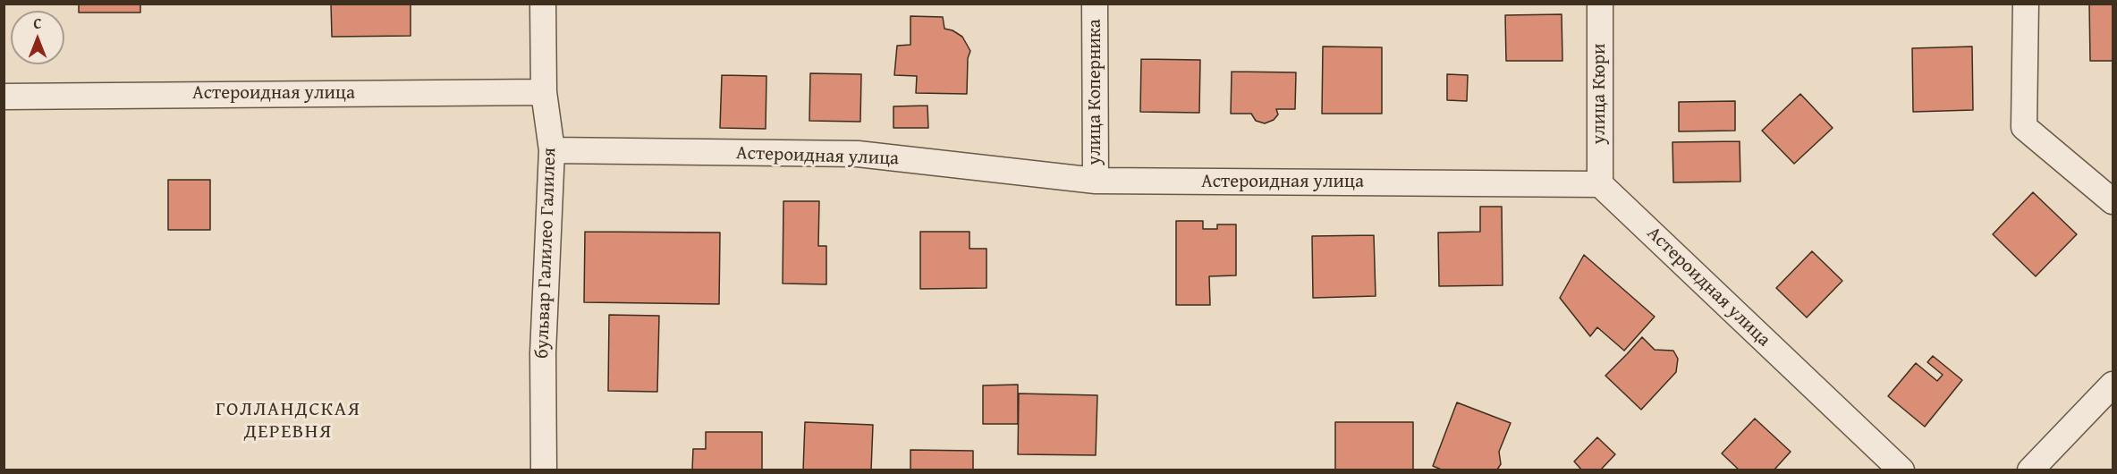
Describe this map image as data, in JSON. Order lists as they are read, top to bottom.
{
  "streets": {
    "street": [
      "улица Коперника",
      "Астероидная улица",
      "улица Кюри",
      "бульвар Галилео Галилея"
    ]
  },
  "crossings": [
    ["улица Коперника", "Астероидная улица"],
    ["Астероидная улица", "улица Кюри"],
    ["Астероидная улица", "бульвар Галилео Галилея"]
  ],
  "districts": ["ГОЛЛАНДСКАЯ ДЕРЕВНЯ"],
  "north": "top"
}
